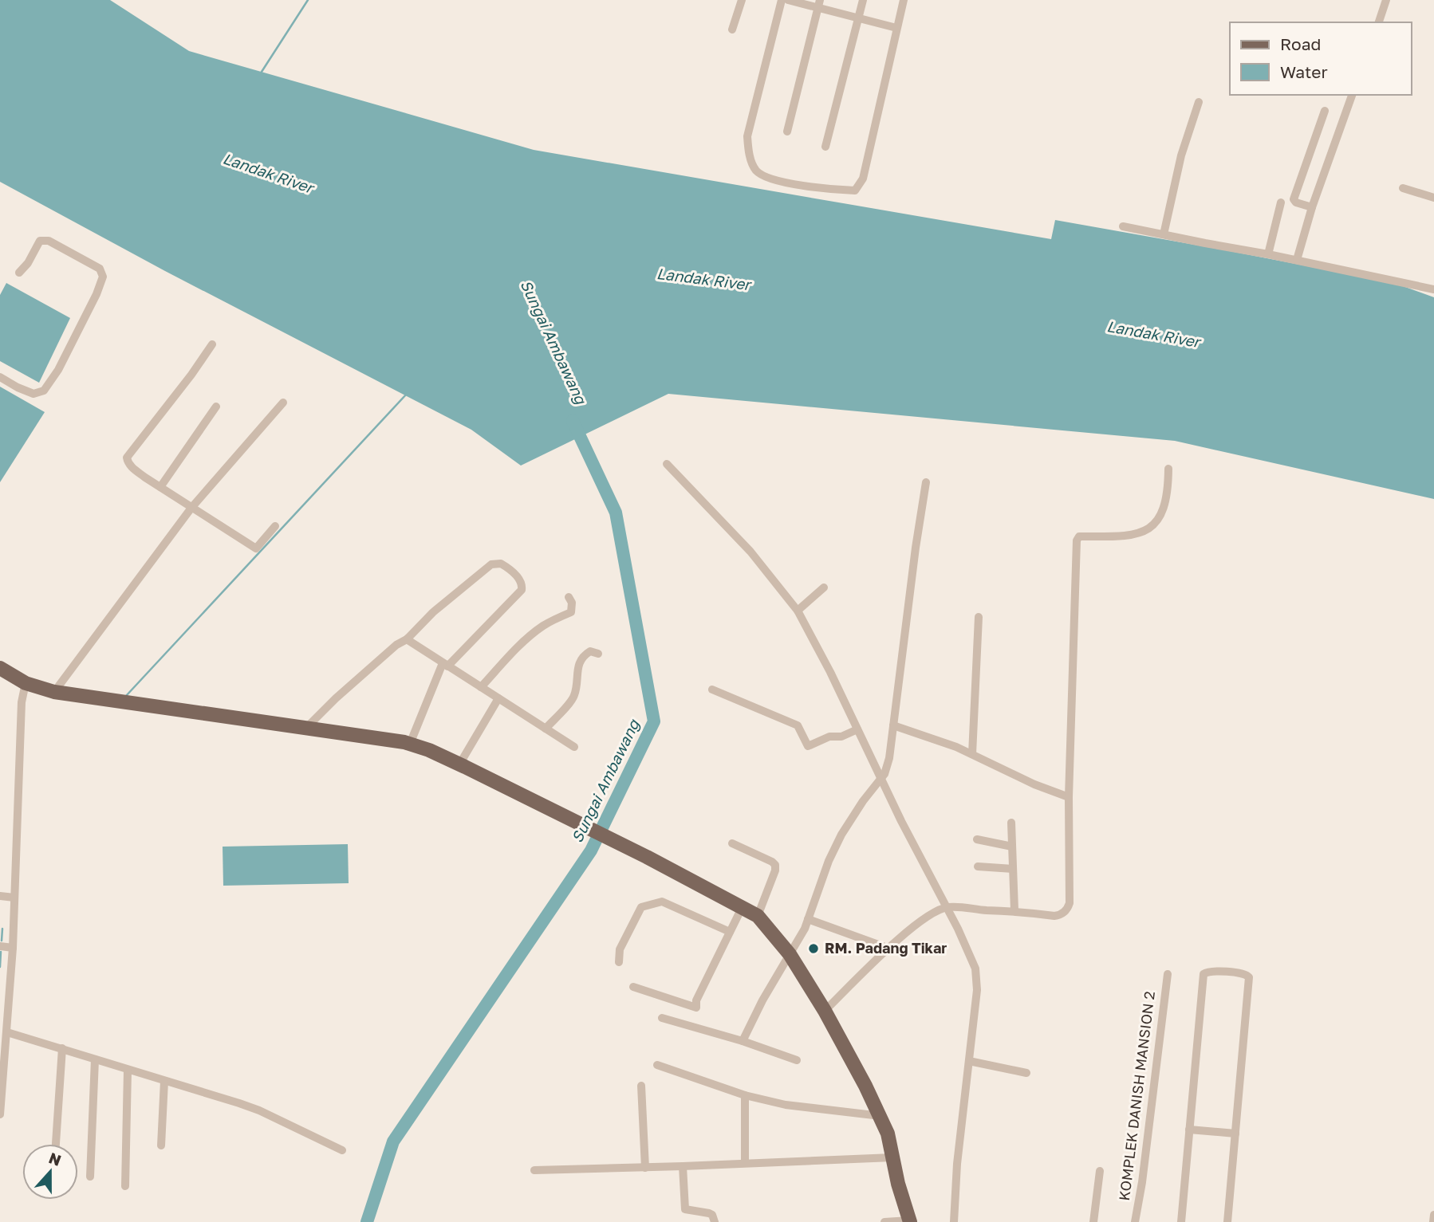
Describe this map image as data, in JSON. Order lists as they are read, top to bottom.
{
  "streets": {
    "street": ["KOMPLEK DANISH MANSION 2"]
  },
  "water": ["Landak River", "Sungai Ambawang"],
  "places": ["RM. Padang Tikar"],
  "legend": ["Road", "Water"],
  "north": "top"
}
